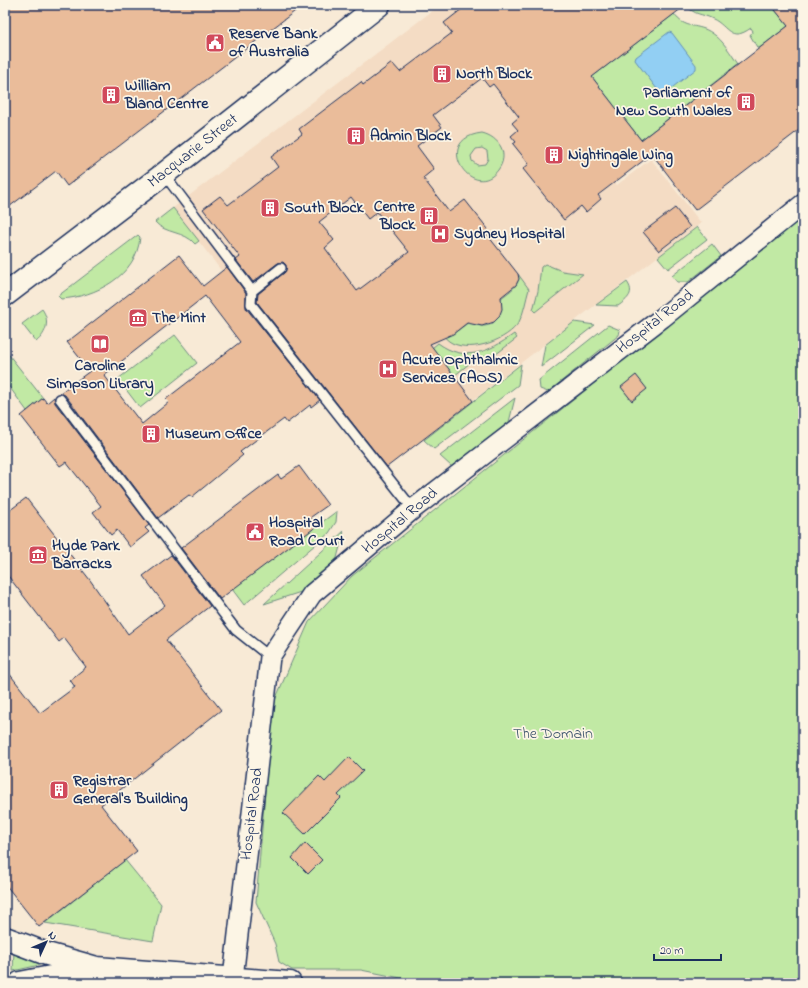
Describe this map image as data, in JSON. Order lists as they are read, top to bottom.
{
  "streets": {
    "main road": ["Macquarie Street"],
    "street": ["Hospital Road"]
  },
  "parks": ["The Domain"],
  "places": {
    "public building": ["Reserve Bank of Australia", "Hospital Road Court"],
    "building": [
      "North Block",
      "William Bland Centre",
      "Parliament of New South Wales",
      "Admin Block",
      "Nightingale Wing",
      "South Block",
      "Centre Block",
      "Museum Office",
      "Registrar General's Building"
    ],
    "hospital": ["Sydney Hospital", "Acute Ophthalmic Services (AOS)"],
    "museum": ["The Mint", "Hyde Park Barracks"],
    "library": ["Caroline Simpson Library"]
  },
  "scale_bar": "20 m",
  "north": "top right"
}
